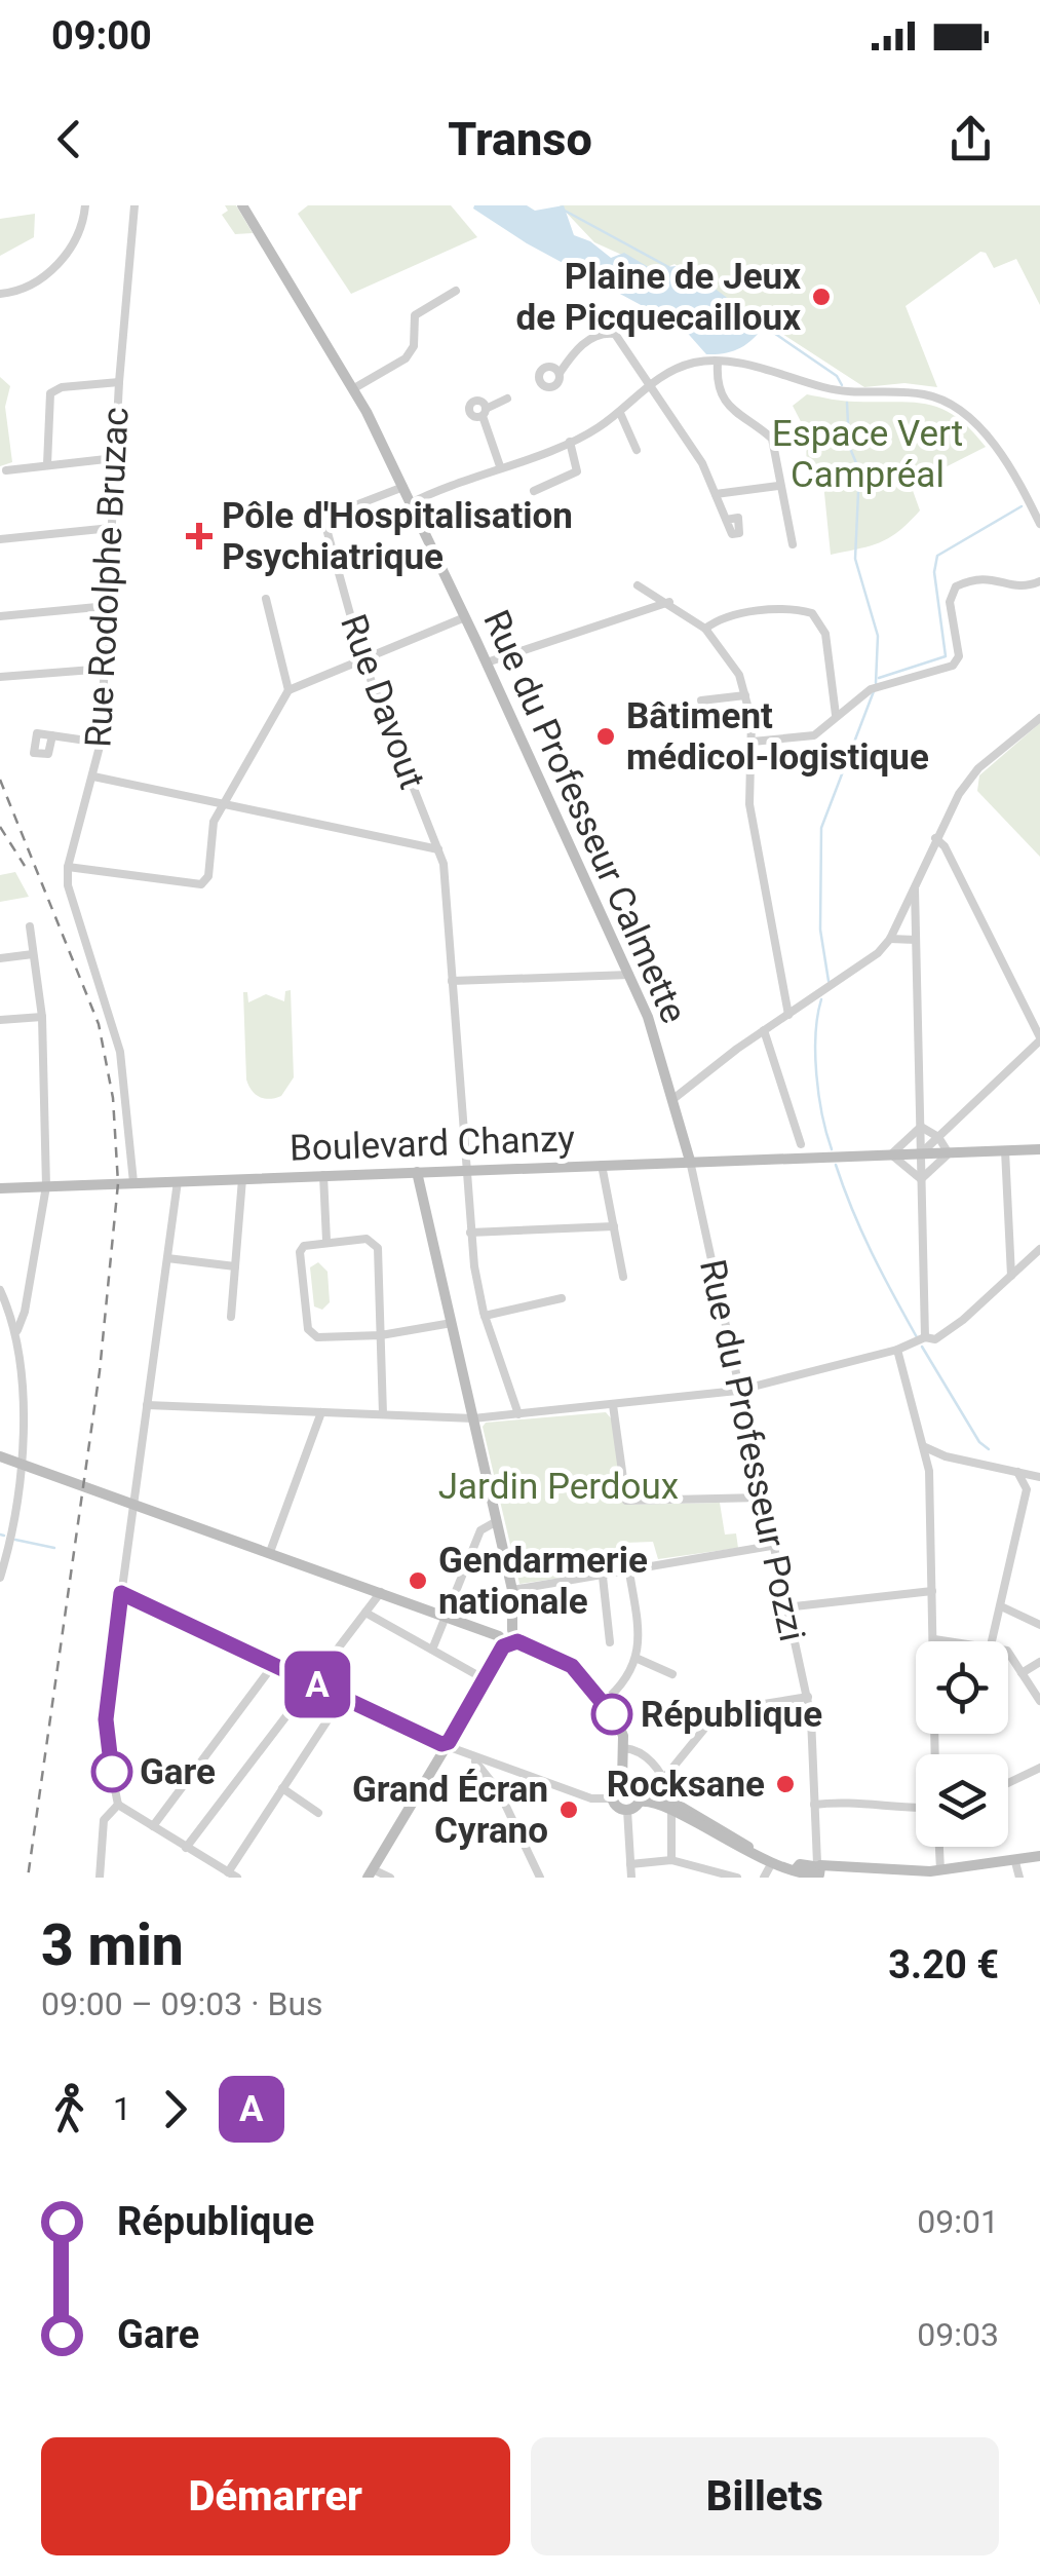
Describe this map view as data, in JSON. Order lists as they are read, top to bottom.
{
  "streets": {
    "main road": ["Rue du Professeur Calmette", "Boulevard Chanzy"],
    "street": ["Rue Rodolphe Bruzac", "Rue Davout", "Rue du Professeur Pozzi"]
  },
  "crossings": [
    ["Rue Rodolphe Bruzac", "Boulevard Chanzy"],
    ["Rue Davout", "Rue du Professeur Calmette"],
    ["Rue Davout", "Boulevard Chanzy"],
    ["Rue du Professeur Calmette", "Boulevard Chanzy"],
    ["Rue du Professeur Calmette", "Rue du Professeur Pozzi"],
    ["Boulevard Chanzy", "Rue du Professeur Pozzi"]
  ],
  "parks": ["Espace Vert Campréal", "Jardin Perdoux"],
  "places": {
    "other": [
      "Plaine de Jeux de Picquecailloux",
      "Bâtiment médicol-logistique",
      "Gendarmerie nationale",
      "République",
      "Gare",
      "Rocksane",
      "Grand Écran Cyrano"
    ],
    "health": ["Pôle d'Hospitalisation Psychiatrique"]
  },
  "lines": ["bus line A"],
  "page": {
    "status": "09:00",
    "header": "Transo",
    "on_map": "A",
    "heading": ["3 min", "09:00 – 09:03 · Bus", "3.20 €"],
    "legs": ["1", "A"],
    "list": [
      {
        "name": "République",
        "value": "09:01"
      },
      {
        "name": "Gare",
        "value": "09:03"
      }
    ],
    "buttons": ["Démarrer", "Billets"]
  }
}
